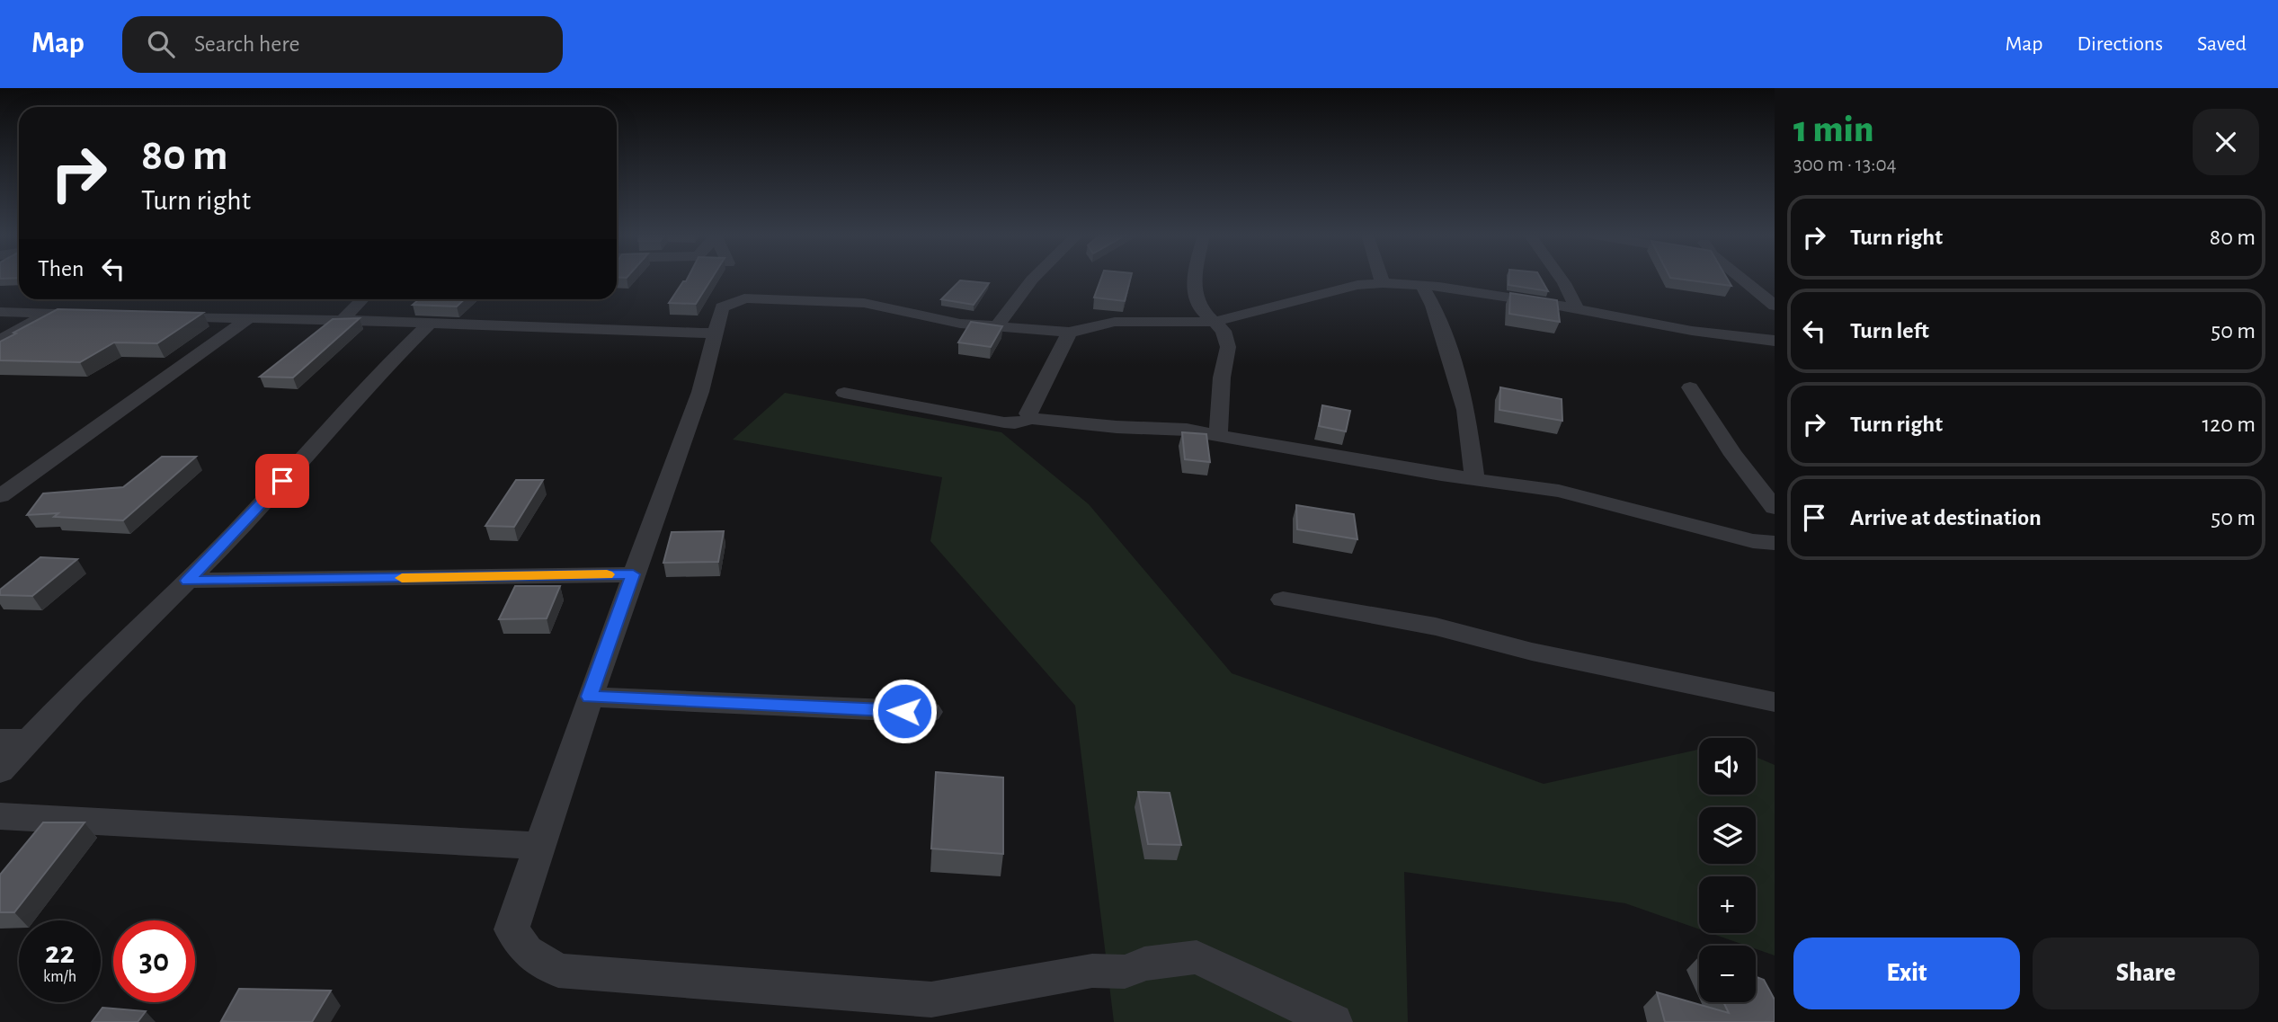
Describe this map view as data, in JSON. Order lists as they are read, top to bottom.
{
  "page": {
    "header": "Map",
    "search": "Search here",
    "nav": ["Map", "Directions", "Saved"],
    "heading": ["1 min", "300 m · 13:04"],
    "turn": ["80 m", "Turn right"],
    "list": [
      {
        "name": "Turn right",
        "value": "80 m"
      },
      {
        "name": "Turn left",
        "value": "50 m"
      },
      {
        "name": "Turn right",
        "value": "120 m"
      },
      {
        "name": "Arrive at destination",
        "value": "50 m"
      }
    ],
    "then": "Then",
    "map_buttons": ["+", "−"],
    "speed": "22 km/h",
    "limit": "30",
    "buttons": ["Exit", "Share"]
  }
}
